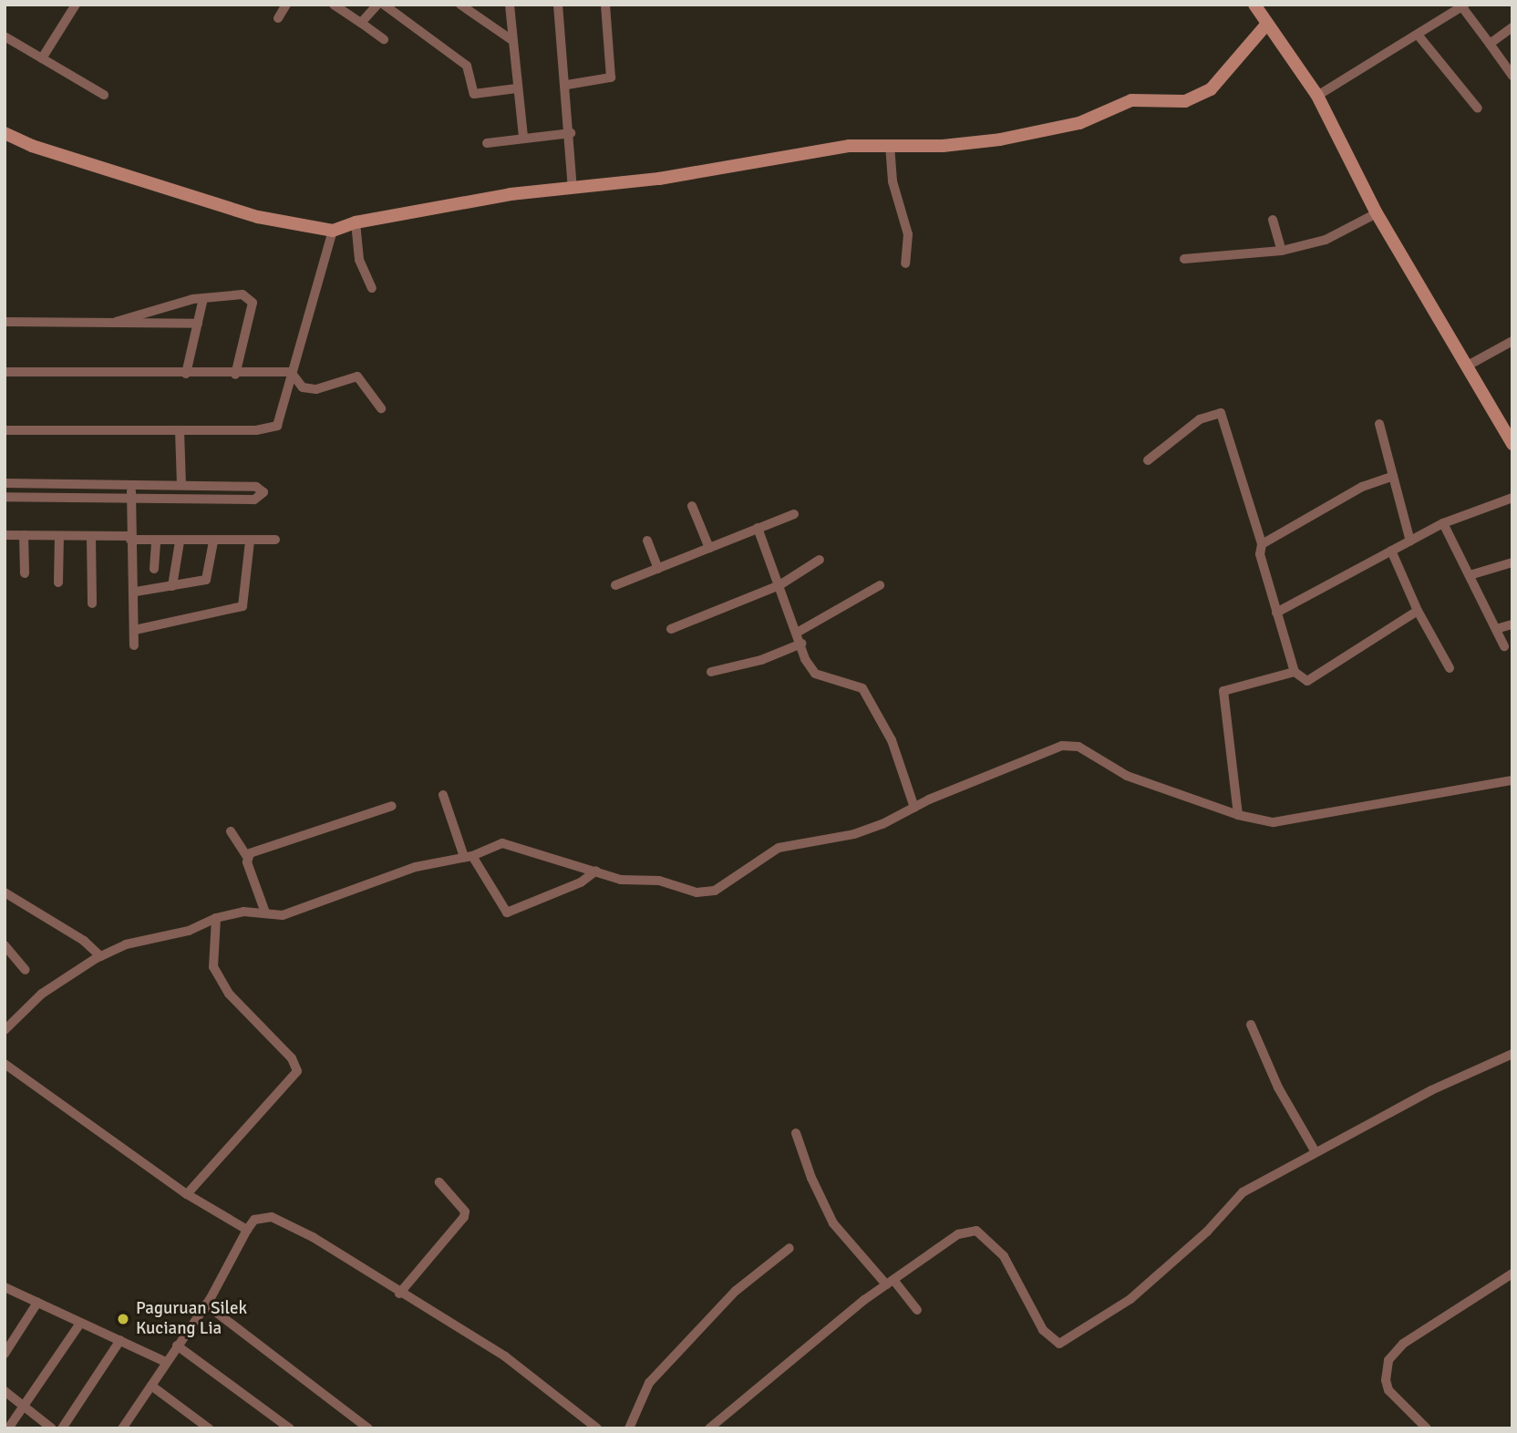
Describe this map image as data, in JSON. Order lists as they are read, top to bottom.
{
  "places": ["Paguruan Silek Kuciang Lia"]
}
